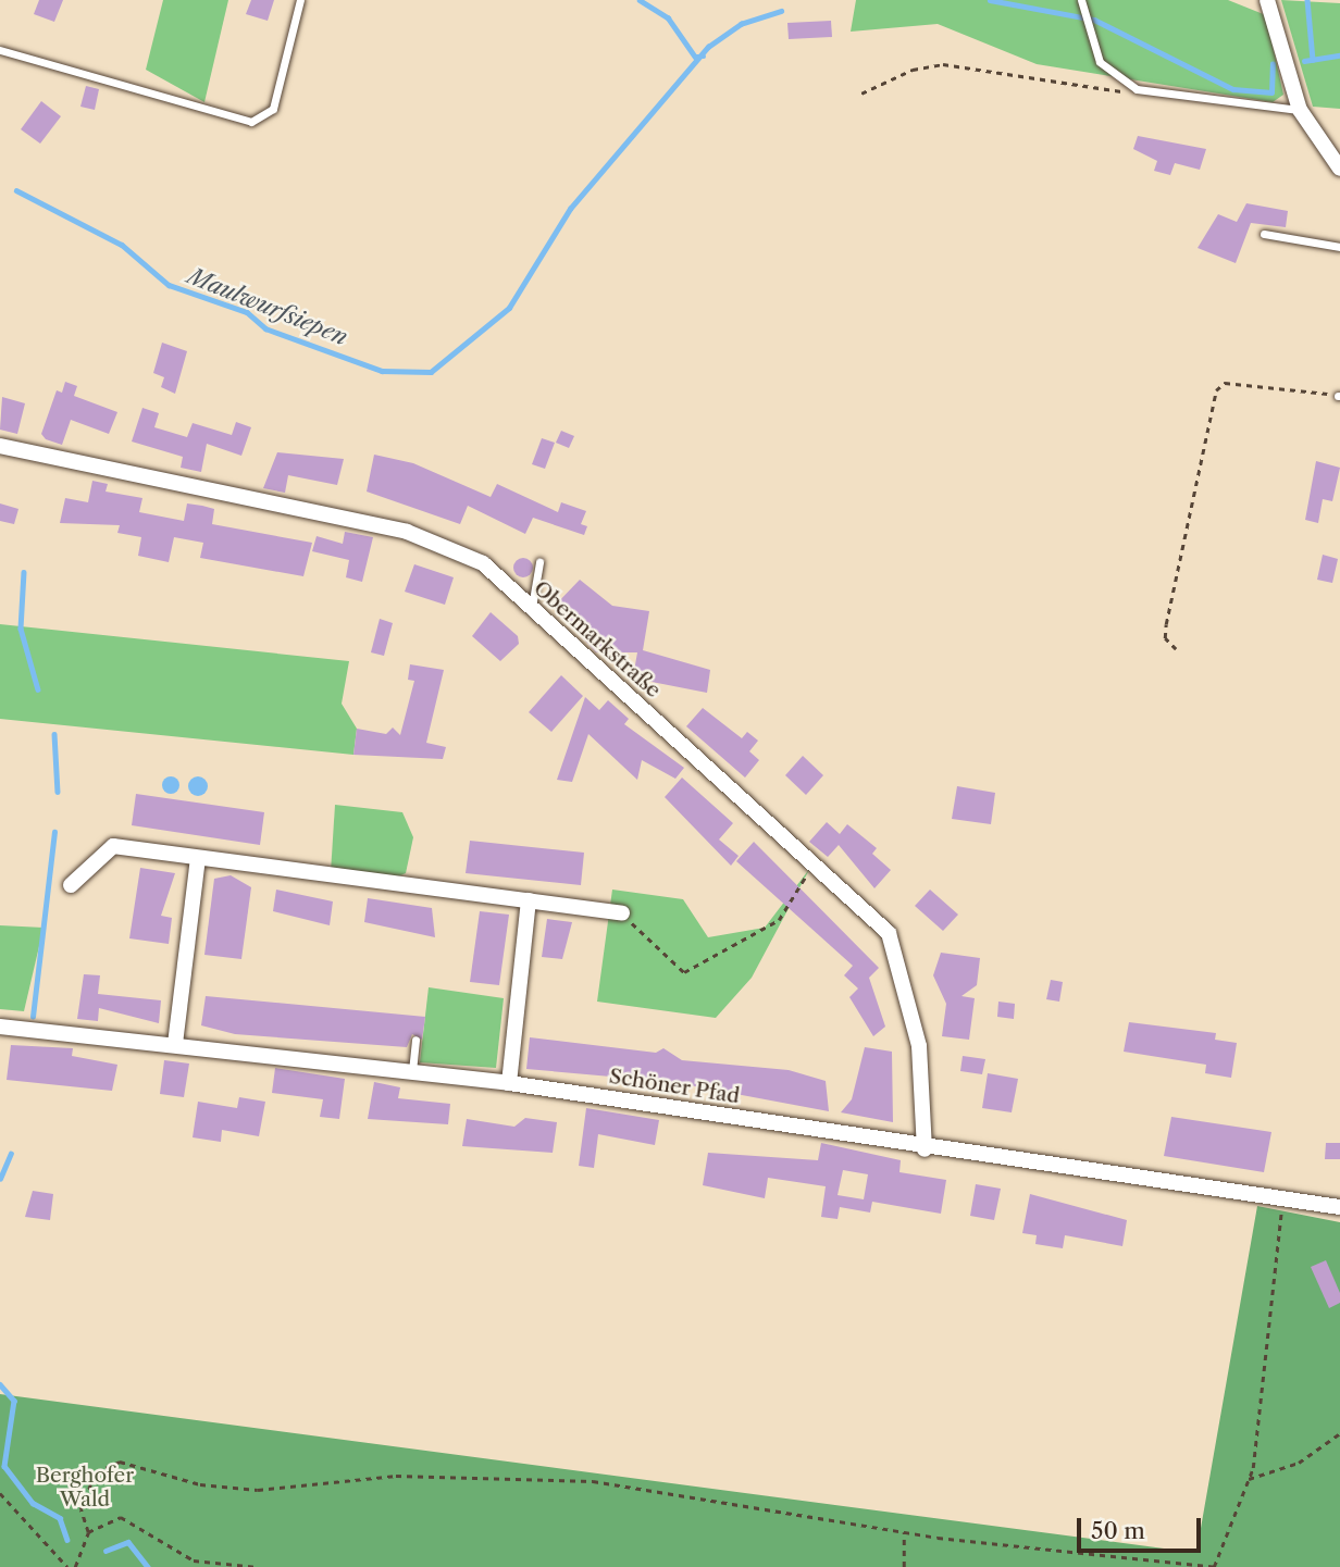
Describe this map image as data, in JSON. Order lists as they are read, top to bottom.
{
  "streets": {
    "street": ["Obermarkstraße", "Schöner Pfad"]
  },
  "crossings": [
    ["Obermarkstraße", "Schöner Pfad"]
  ],
  "water": ["Maulwurfsiepen"],
  "parks": ["Berghofer Wald"],
  "scale_bar": "50 m"
}
